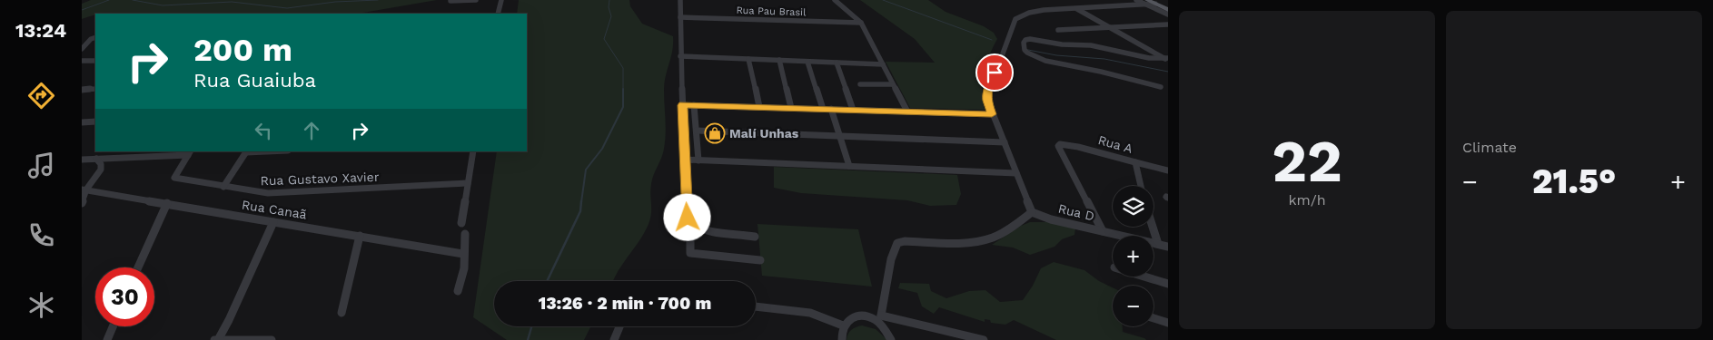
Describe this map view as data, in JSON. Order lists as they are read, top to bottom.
{
  "streets": {
    "street": [
      "Rua Pau Brasil",
      "Rua A",
      "Rua Gustavo Xavier",
      "Rua Canaã",
      "Rua D"
    ]
  },
  "crossings": [
    ["Rua A", "Rua D"]
  ],
  "places": {
    "shop": ["Malí Unhas"]
  },
  "page": {
    "tabs": "13:24",
    "tile": [
      ["22", "km/h"],
      "Climate"
    ],
    "turn": ["200 m", "Rua Guaiuba"],
    "heat": ["−", "21.5°", "+"],
    "map_buttons": ["+", "−"],
    "limit": "30",
    "trip": "13:26 · 2 min · 700 m"
  }
}
